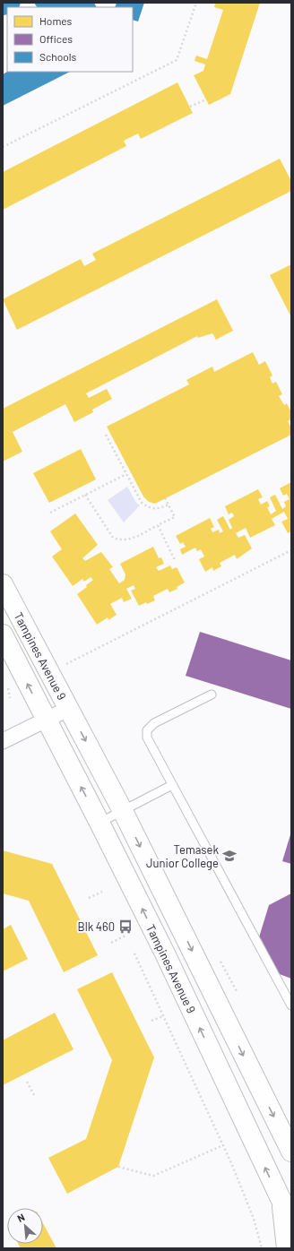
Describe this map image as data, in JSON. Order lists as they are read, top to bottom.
{
  "streets": {
    "main road": ["Tampines Avenue 9"]
  },
  "places": {
    "school or university": ["Temasek Junior College"],
    "bus stop": ["Blk 460"]
  },
  "legend": ["Homes", "Offices", "Schools"],
  "north": "top left"
}
